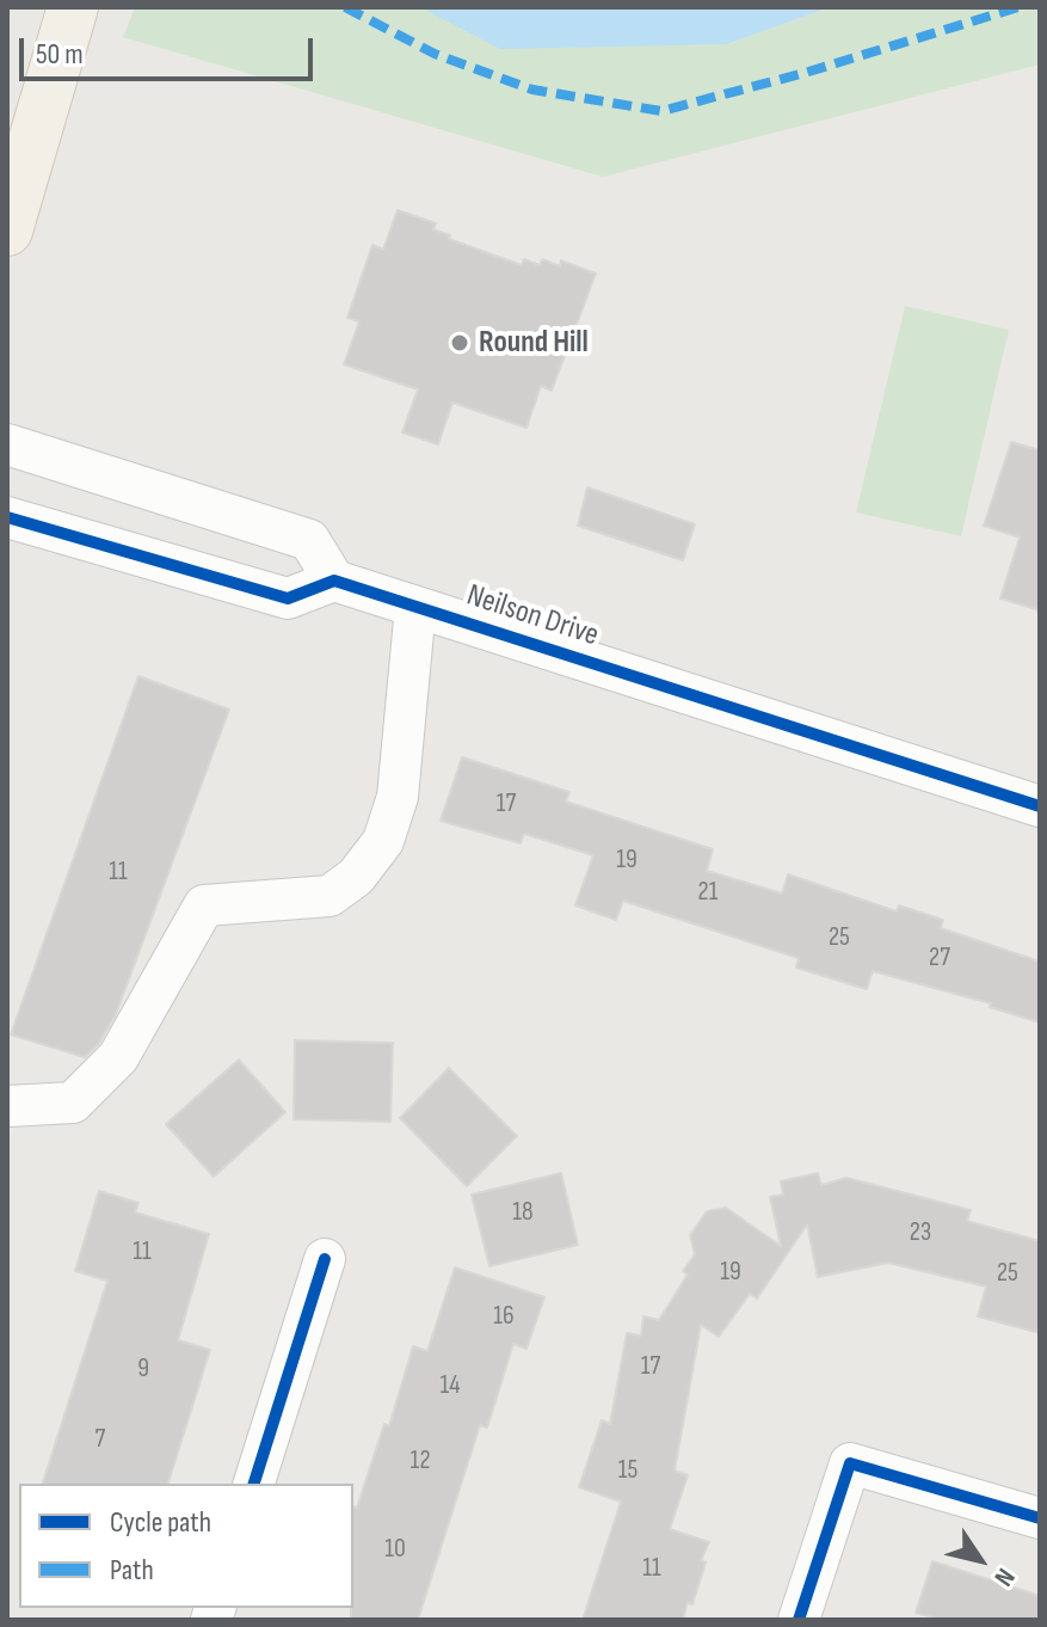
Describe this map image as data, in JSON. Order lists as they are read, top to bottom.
{
  "streets": {
    "street": ["Neilson Drive"]
  },
  "places": ["Round Hill"],
  "house_numbers": [
    "17",
    "19",
    "11",
    "21",
    "25",
    "27",
    "18",
    "23",
    "11",
    "19",
    "25",
    "16",
    "17",
    "9",
    "14",
    "7",
    "12",
    "15",
    "10",
    "11"
  ],
  "legend": ["Cycle path", "Path"],
  "scale_bar": "50 m",
  "north": "bottom right"
}
